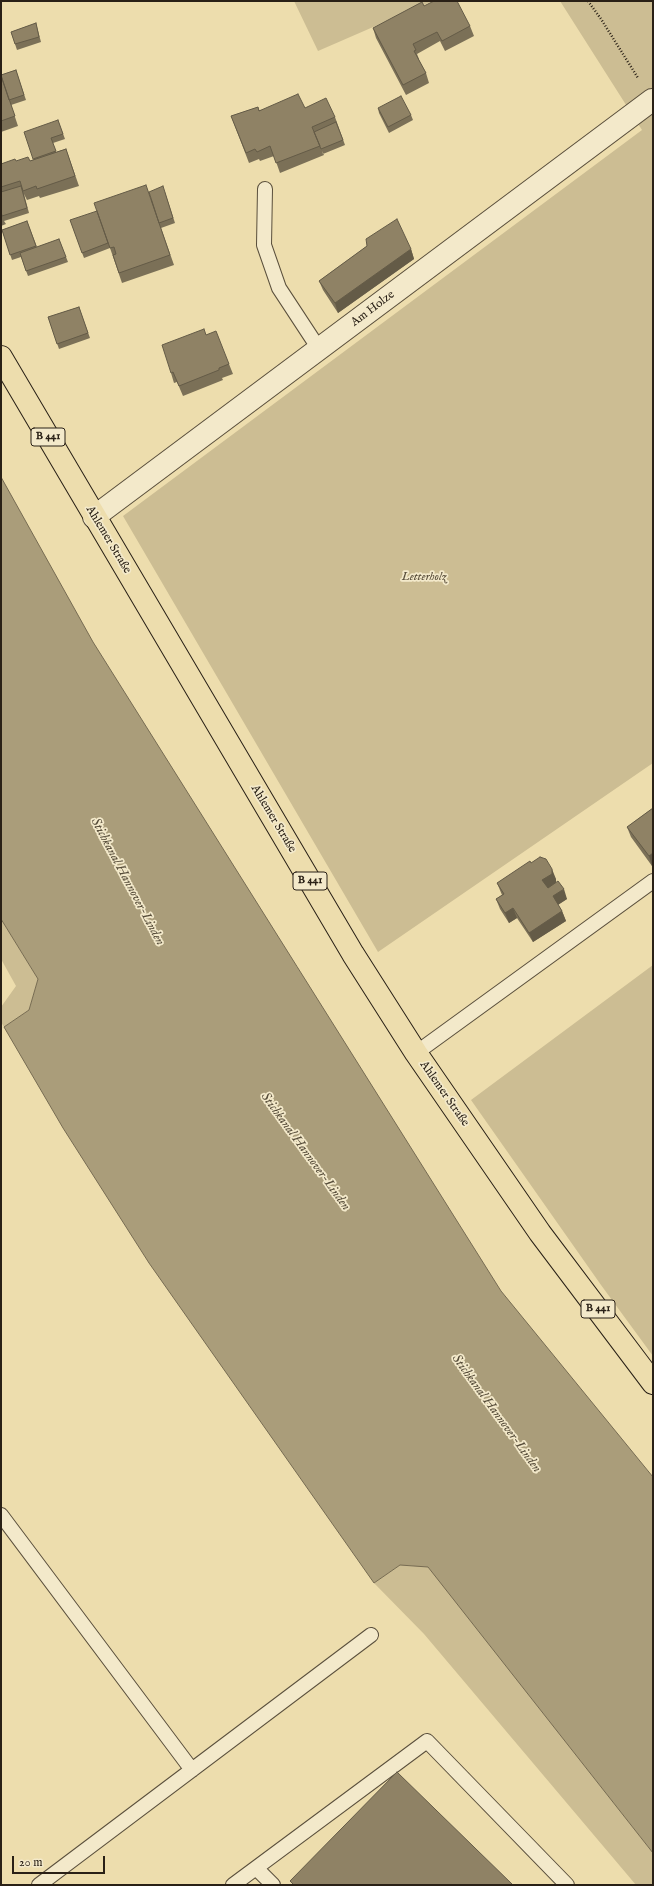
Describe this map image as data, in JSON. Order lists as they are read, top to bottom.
{
  "streets": {
    "main road": ["B 441", "Ahlemer Straße"],
    "street": ["Am Holze"]
  },
  "crossings": [
    ["Am Holze", "Ahlemer Straße"]
  ],
  "water": ["Stichkanal Hannover-Linden"],
  "parks": ["Letterholz"],
  "scale_bar": "20 m"
}
